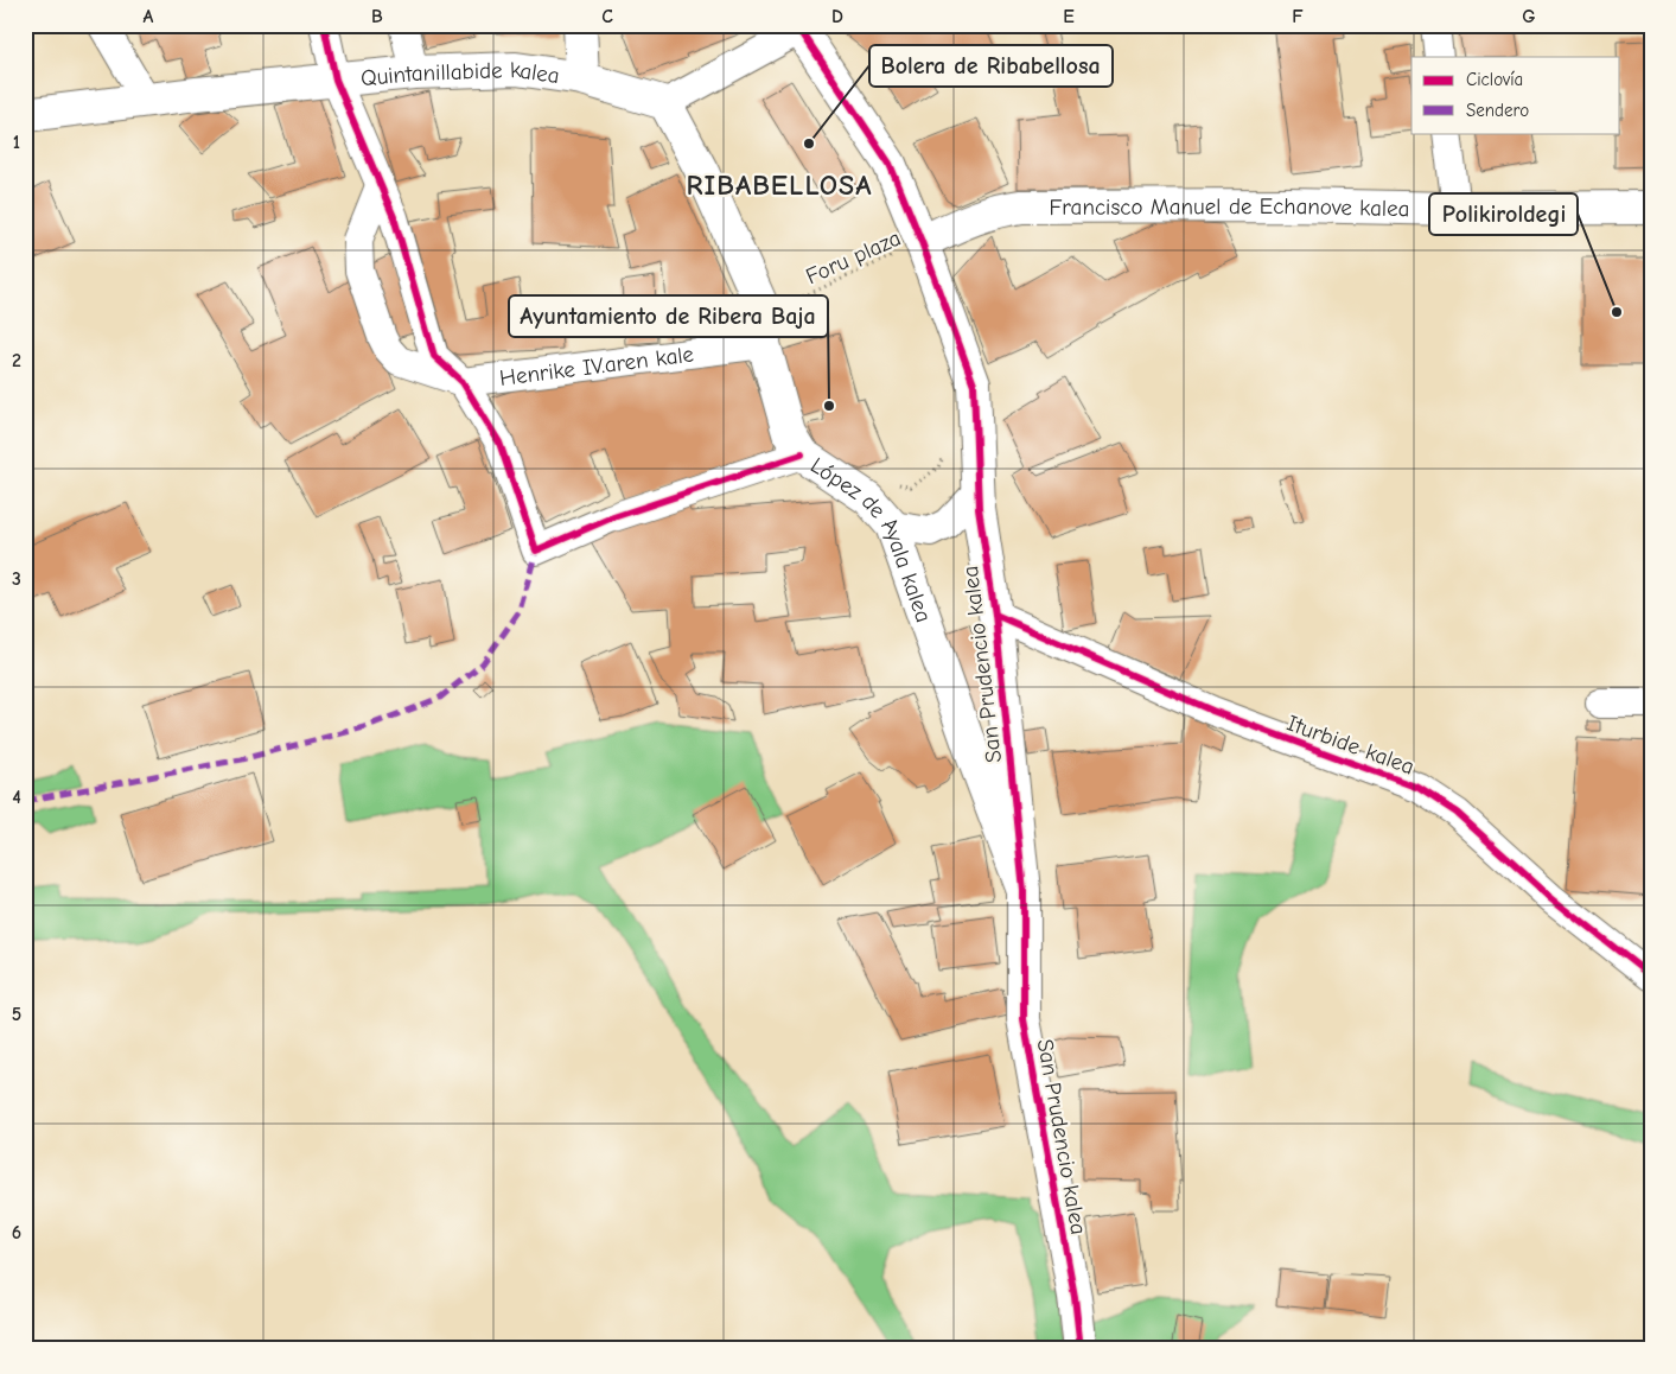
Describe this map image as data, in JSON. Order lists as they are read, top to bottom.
{
  "streets": {
    "street": [
      "Quintanillabide kalea",
      "Francisco Manuel de Echanove kalea",
      "Henrike IV.aren kale",
      "López de Ayala kalea",
      "San Prudencio kalea",
      "Iturbide kalea"
    ],
    "path": ["Foru plaza"]
  },
  "crossings": [
    ["Quintanillabide kalea", "López de Ayala kalea"],
    ["Francisco Manuel de Echanove kalea", "Foru plaza"],
    ["Francisco Manuel de Echanove kalea", "San Prudencio kalea"],
    ["Foru plaza", "Henrike IV.aren kale"],
    ["Foru plaza", "López de Ayala kalea"],
    ["Foru plaza", "San Prudencio kalea"],
    ["Henrike IV.aren kale", "López de Ayala kalea"],
    ["López de Ayala kalea", "San Prudencio kalea"],
    ["San Prudencio kalea", "Iturbide kalea"]
  ],
  "districts": ["RIBABELLOSA"],
  "places": ["Bolera de Ribabellosa", "Polikiroldegi", "Ayuntamiento de Ribera Baja"],
  "legend": ["Ciclovía", "Sendero"],
  "grid": {
    "columns": [
      "A",
      "B",
      "C",
      "D",
      "E",
      "F",
      "G"
    ],
    "rows": [
      "1",
      "2",
      "3",
      "4",
      "5",
      "6"
    ]
  }
}
